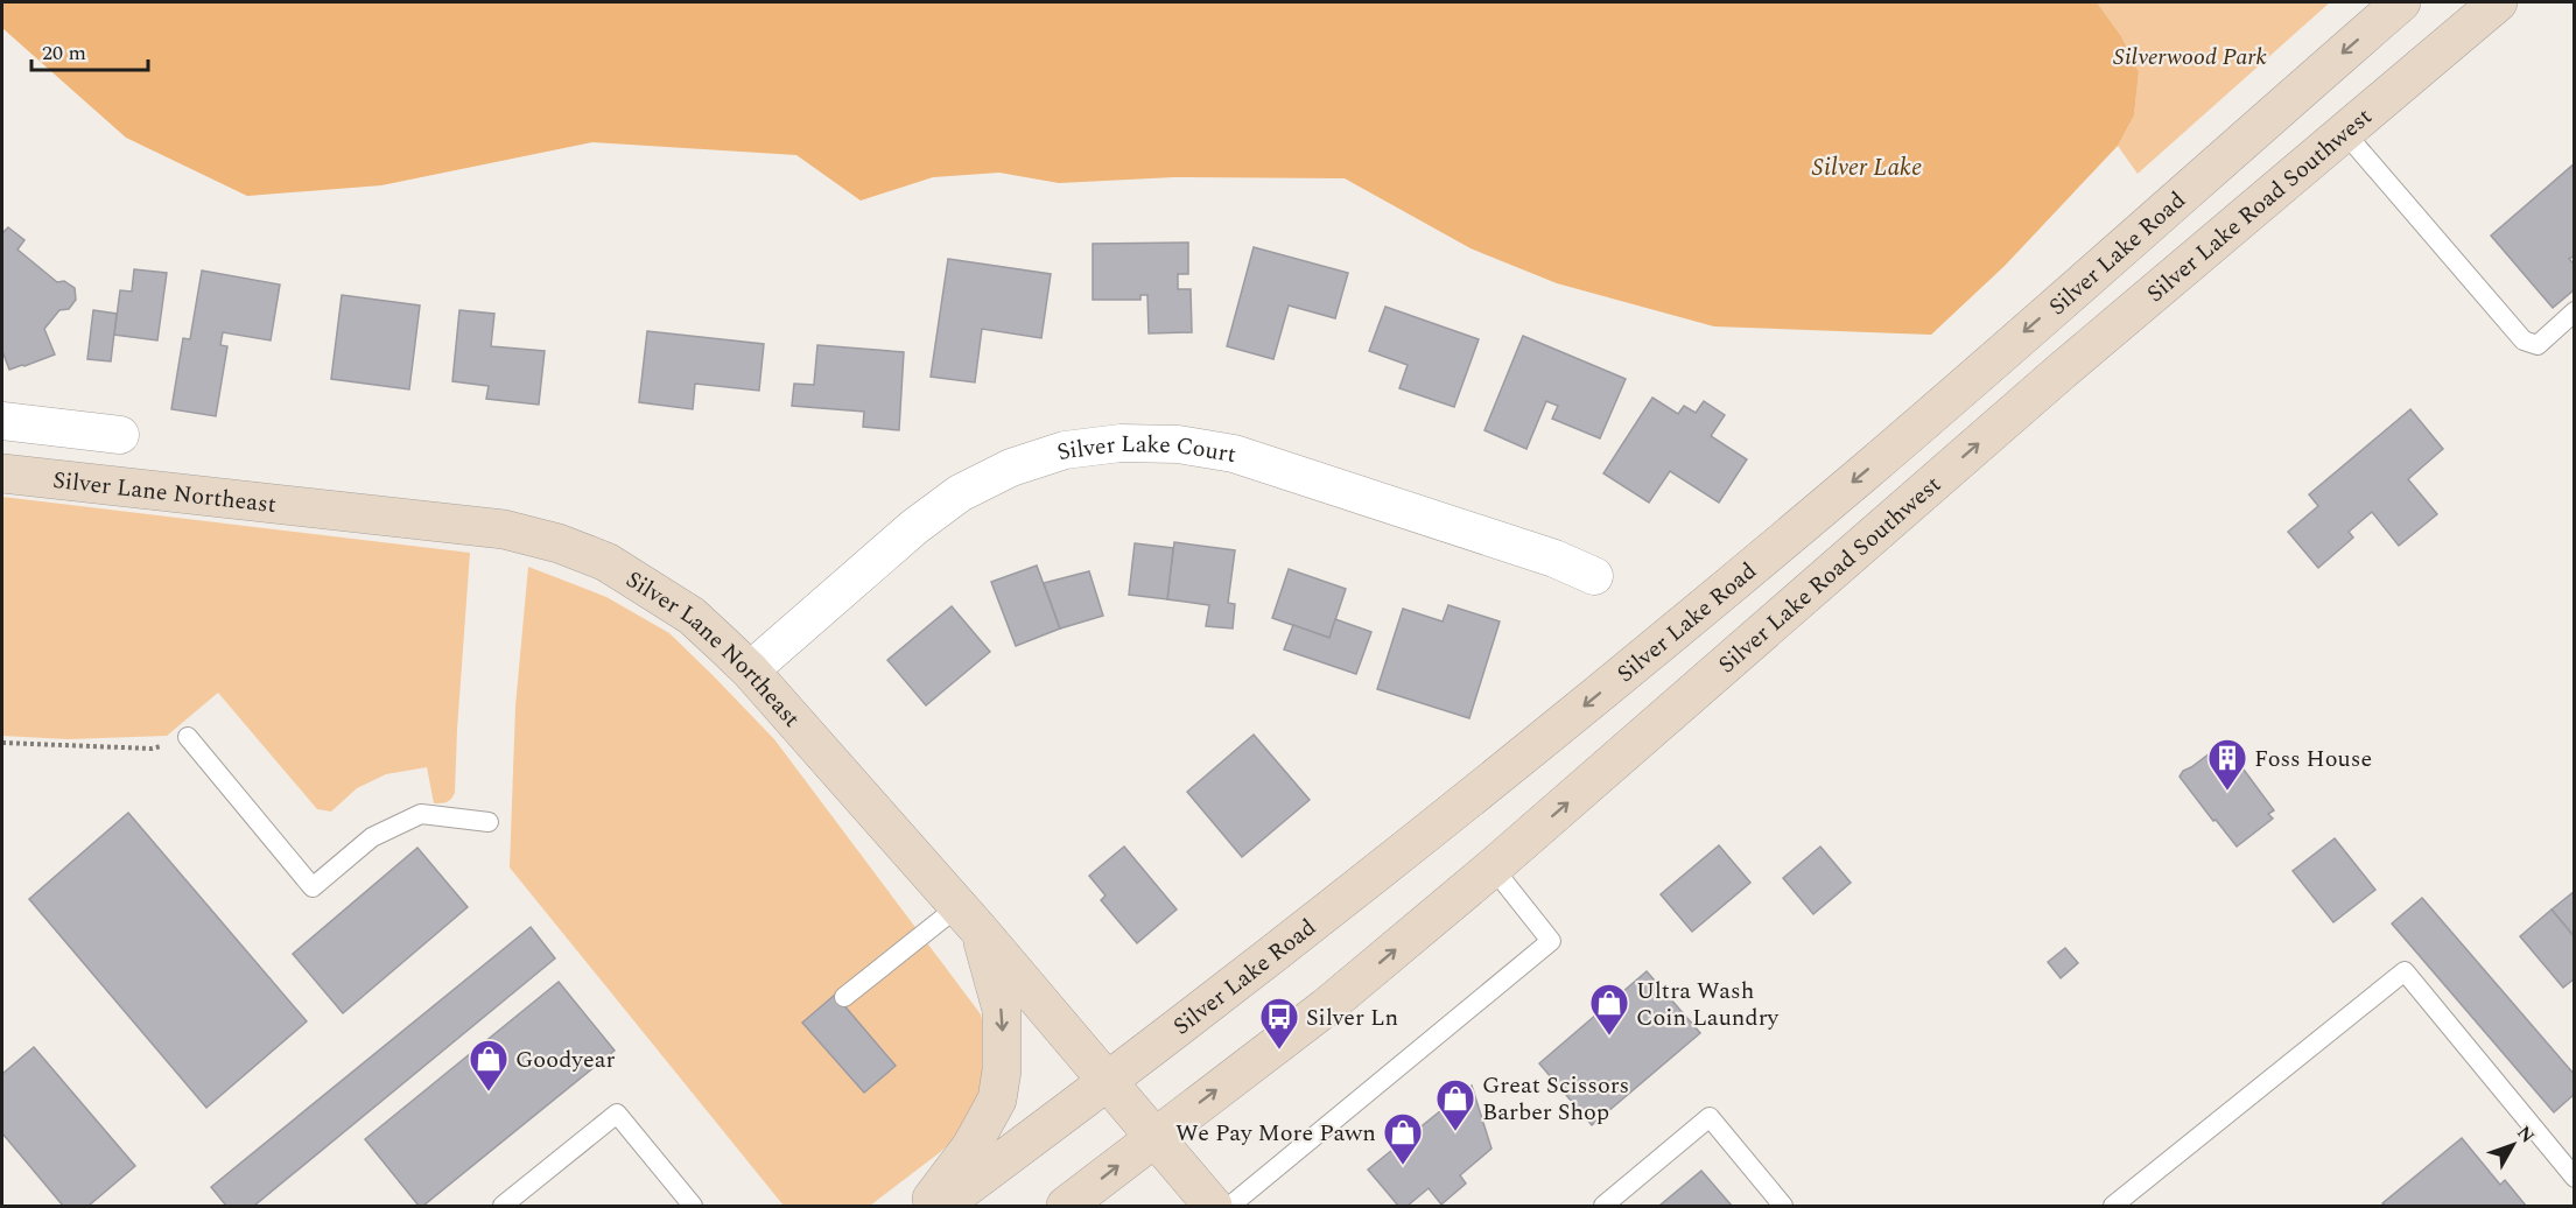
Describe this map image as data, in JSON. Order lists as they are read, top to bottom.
{
  "streets": {
    "main road": ["Silver Lake Road Southwest", "Silver Lake Road", "Silver Lane Northeast"],
    "street": ["Silver Lake Court"]
  },
  "crossings": [
    ["Silver Lake Road Southwest", "Silver Lane Northeast"],
    ["Silver Lake Road", "Silver Lane Northeast"],
    ["Silver Lake Court", "Silver Lane Northeast"]
  ],
  "one_way": ["Silver Lake Road Southwest", "Silver Lake Road"],
  "water": ["Silver Lake"],
  "parks": ["Silverwood Park"],
  "places": {
    "building": ["Foss House"],
    "shop": [
      "Ultra Wash Coin Laundry",
      "Goodyear",
      "Great Scissors Barber Shop",
      "We Pay More Pawn"
    ],
    "bus stop": ["Silver Ln"]
  },
  "scale_bar": "20 m",
  "north": "top right"
}
